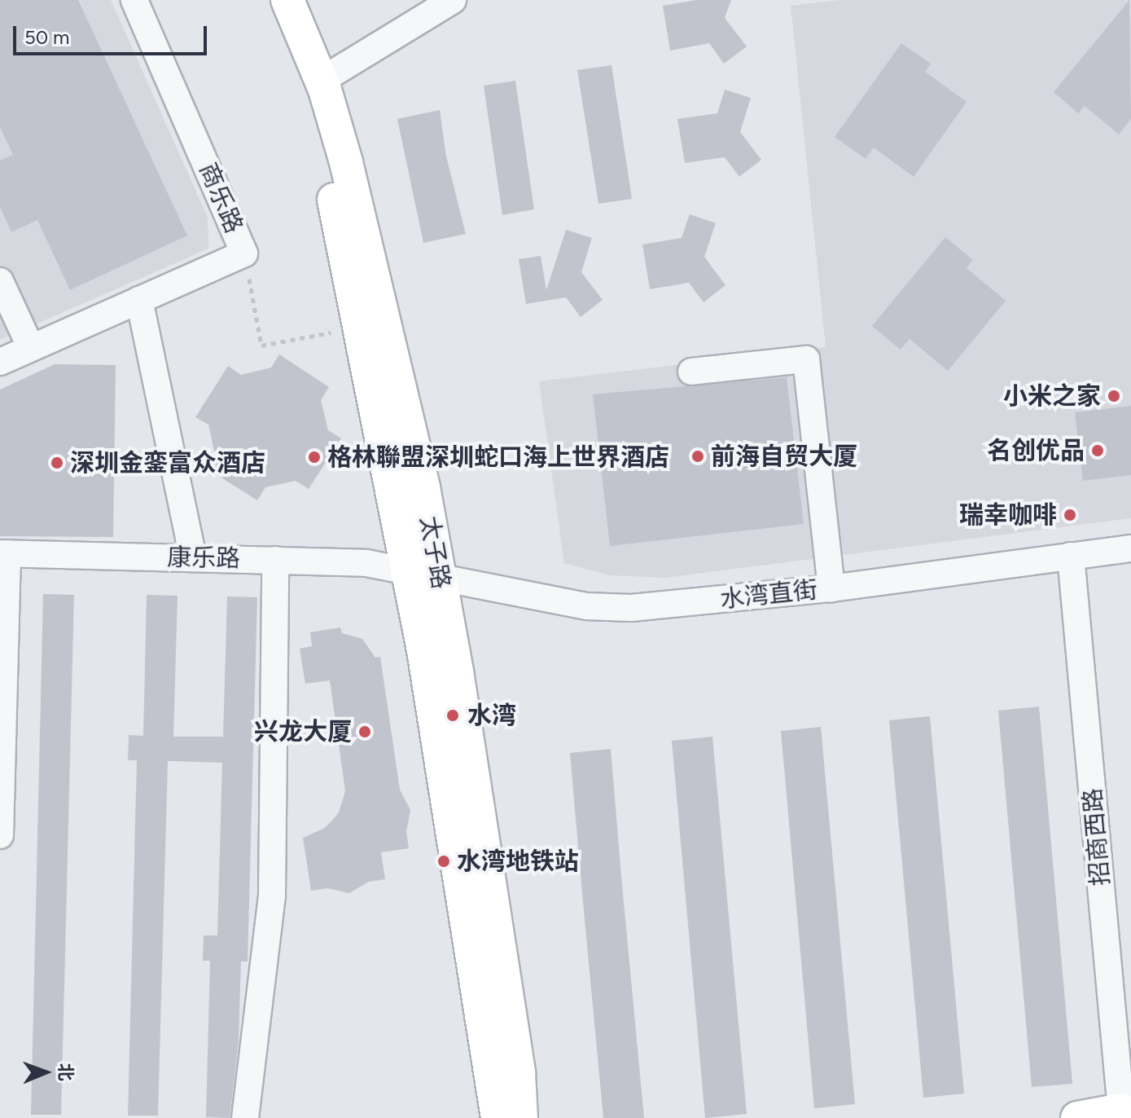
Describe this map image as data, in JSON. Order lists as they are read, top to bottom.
{
  "streets": {
    "main road": ["太子路"],
    "street": [
      "商乐路",
      "康乐路",
      "水湾直街",
      "招商西路"
    ]
  },
  "crossings": [
    ["太子路", "康乐路"],
    ["太子路", "水湾直街"],
    ["康乐路", "水湾直街"],
    ["水湾直街", "招商西路"]
  ],
  "places": [
    "小米之家",
    "名创优品",
    "前海自贸大厦",
    "格林聯盟深圳蛇口海上世界酒店",
    "深圳金銮富众酒店",
    "瑞幸咖啡",
    "水湾",
    "兴龙大厦",
    "水湾地铁站"
  ],
  "scale_bar": "50 m",
  "north": "right"
}
